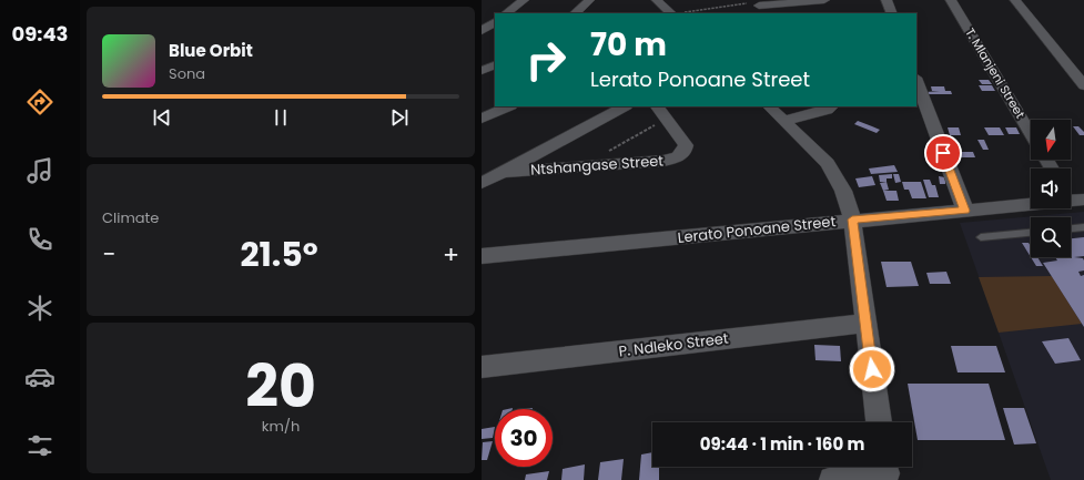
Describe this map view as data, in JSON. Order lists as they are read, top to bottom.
{
  "streets": {
    "street": [
      "T. Mlanjeni Street",
      "Ntshangase Street",
      "Lerato Ponoane Street",
      "P. Ndleko Street"
    ]
  },
  "north": "bottom",
  "page": {
    "tabs": "09:43",
    "turn": ["70 m", "Lerato Ponoane Street"],
    "song": ["Blue Orbit", "Sona"],
    "tile": [
      "Climate",
      ["20", "km/h"]
    ],
    "heat": ["−", "21.5°", "+"],
    "limit": "30",
    "trip": "09:44 · 1 min · 160 m"
  }
}
